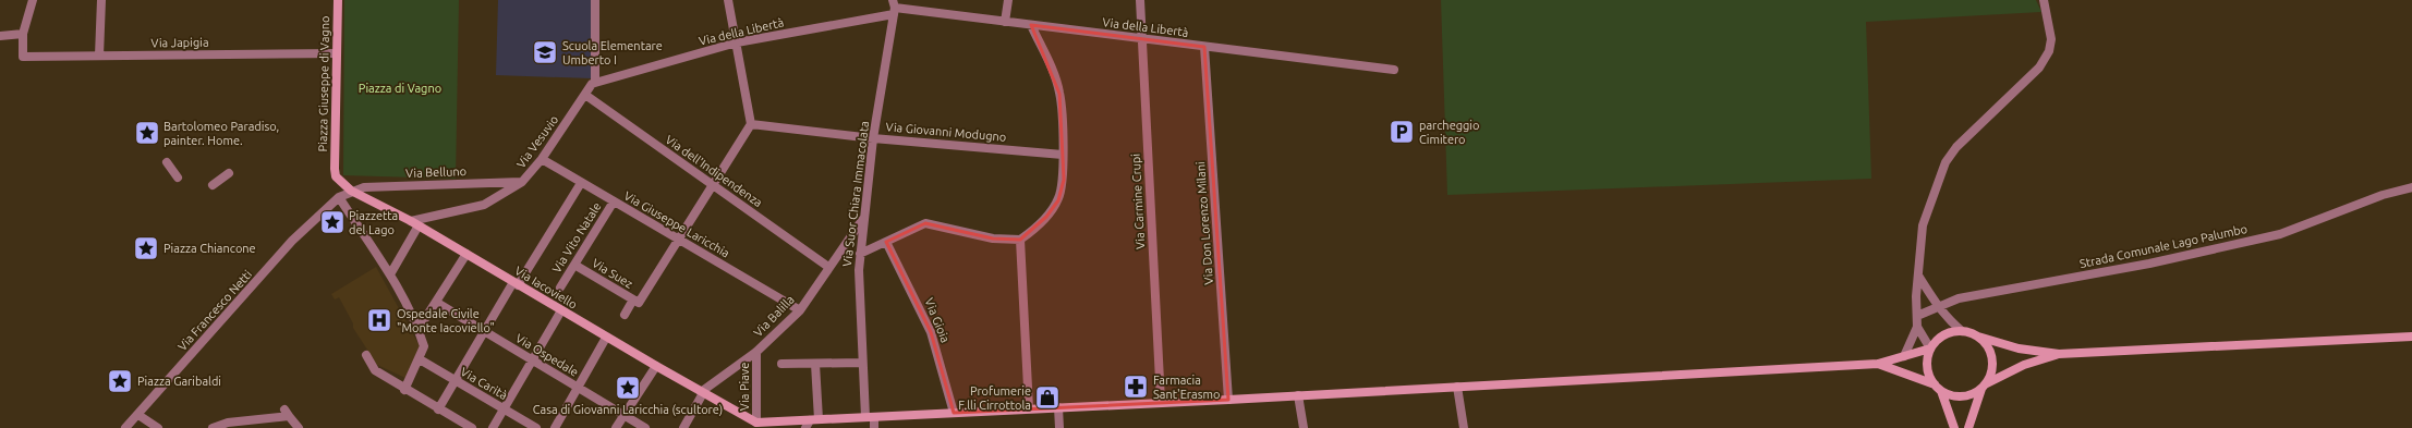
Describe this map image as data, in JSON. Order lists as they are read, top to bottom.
{
  "streets": {
    "main road": ["Piazza Giuseppe di Vagno", "Via Iacoviello"],
    "street": [
      "Via della Libertà",
      "Via Japigia",
      "Via Giovanni Modugno",
      "Via Vesuvio",
      "Via dell'Indipendenza",
      "Via Belluno",
      "Via Suor Chiara Immacolata",
      "Via Carmine Crupi",
      "Via Don Lorenzo Milani",
      "Via Giuseppe Laricchia",
      "Via Vito Natale",
      "Strada Comunale Lago Palumbo",
      "Via Suez",
      "Via Francesco Netti",
      "Via Balilla",
      "Via Gioia",
      "Via Ospedale",
      "Via Carità",
      "Via Piave"
    ]
  },
  "crossings": [
    ["Via della Libertà", "Via Vesuvio"],
    ["Via della Libertà", "Via Suor Chiara Immacolata"],
    ["Via della Libertà", "Via Carmine Crupi"],
    ["Via della Libertà", "Via Don Lorenzo Milani"],
    ["Via Japigia", "Piazza Giuseppe di Vagno"],
    ["Piazza Giuseppe di Vagno", "Via Iacoviello"],
    ["Via Giovanni Modugno", "Via Suor Chiara Immacolata"],
    ["Via Vesuvio", "Via dell'Indipendenza"],
    ["Via Vesuvio", "Via Belluno"],
    ["Via Vesuvio", "Via Giuseppe Laricchia"],
    ["Via Vesuvio", "Via Iacoviello"],
    ["Via dell'Indipendenza", "Via Balilla"],
    ["Via Belluno", "Via Iacoviello"],
    ["Via Belluno", "Via Francesco Netti"],
    ["Via Suor Chiara Immacolata", "Via Balilla"],
    ["Via Giuseppe Laricchia", "Via Vito Natale"],
    ["Via Giuseppe Laricchia", "Via Balilla"],
    ["Via Vito Natale", "Via Suez"],
    ["Via Iacoviello", "Via Francesco Netti"],
    ["Via Iacoviello", "Via Balilla"],
    ["Via Iacoviello", "Via Piave"],
    ["Via Balilla", "Via Piave"]
  ],
  "parks": ["Piazza di Vagno"],
  "places": {
    "school or university": ["Scuola Elementare Umberto I"],
    "parking": ["parcheggio Cimitero"],
    "place": [
      "Bartolomeo Paradiso, painter. Home.",
      "Piazzetta del Lago",
      "Piazza Chiancone",
      "Piazza Garibaldi",
      "Casa di Giovanni Laricchia (scultore)"
    ],
    "hospital": ["Ospedale Civile \"Monte Iacoviello\""],
    "pharmacy": ["Farmacia Sant'Erasmo"],
    "shop": ["Profumerie F.lli Cirrottola"]
  }
}
